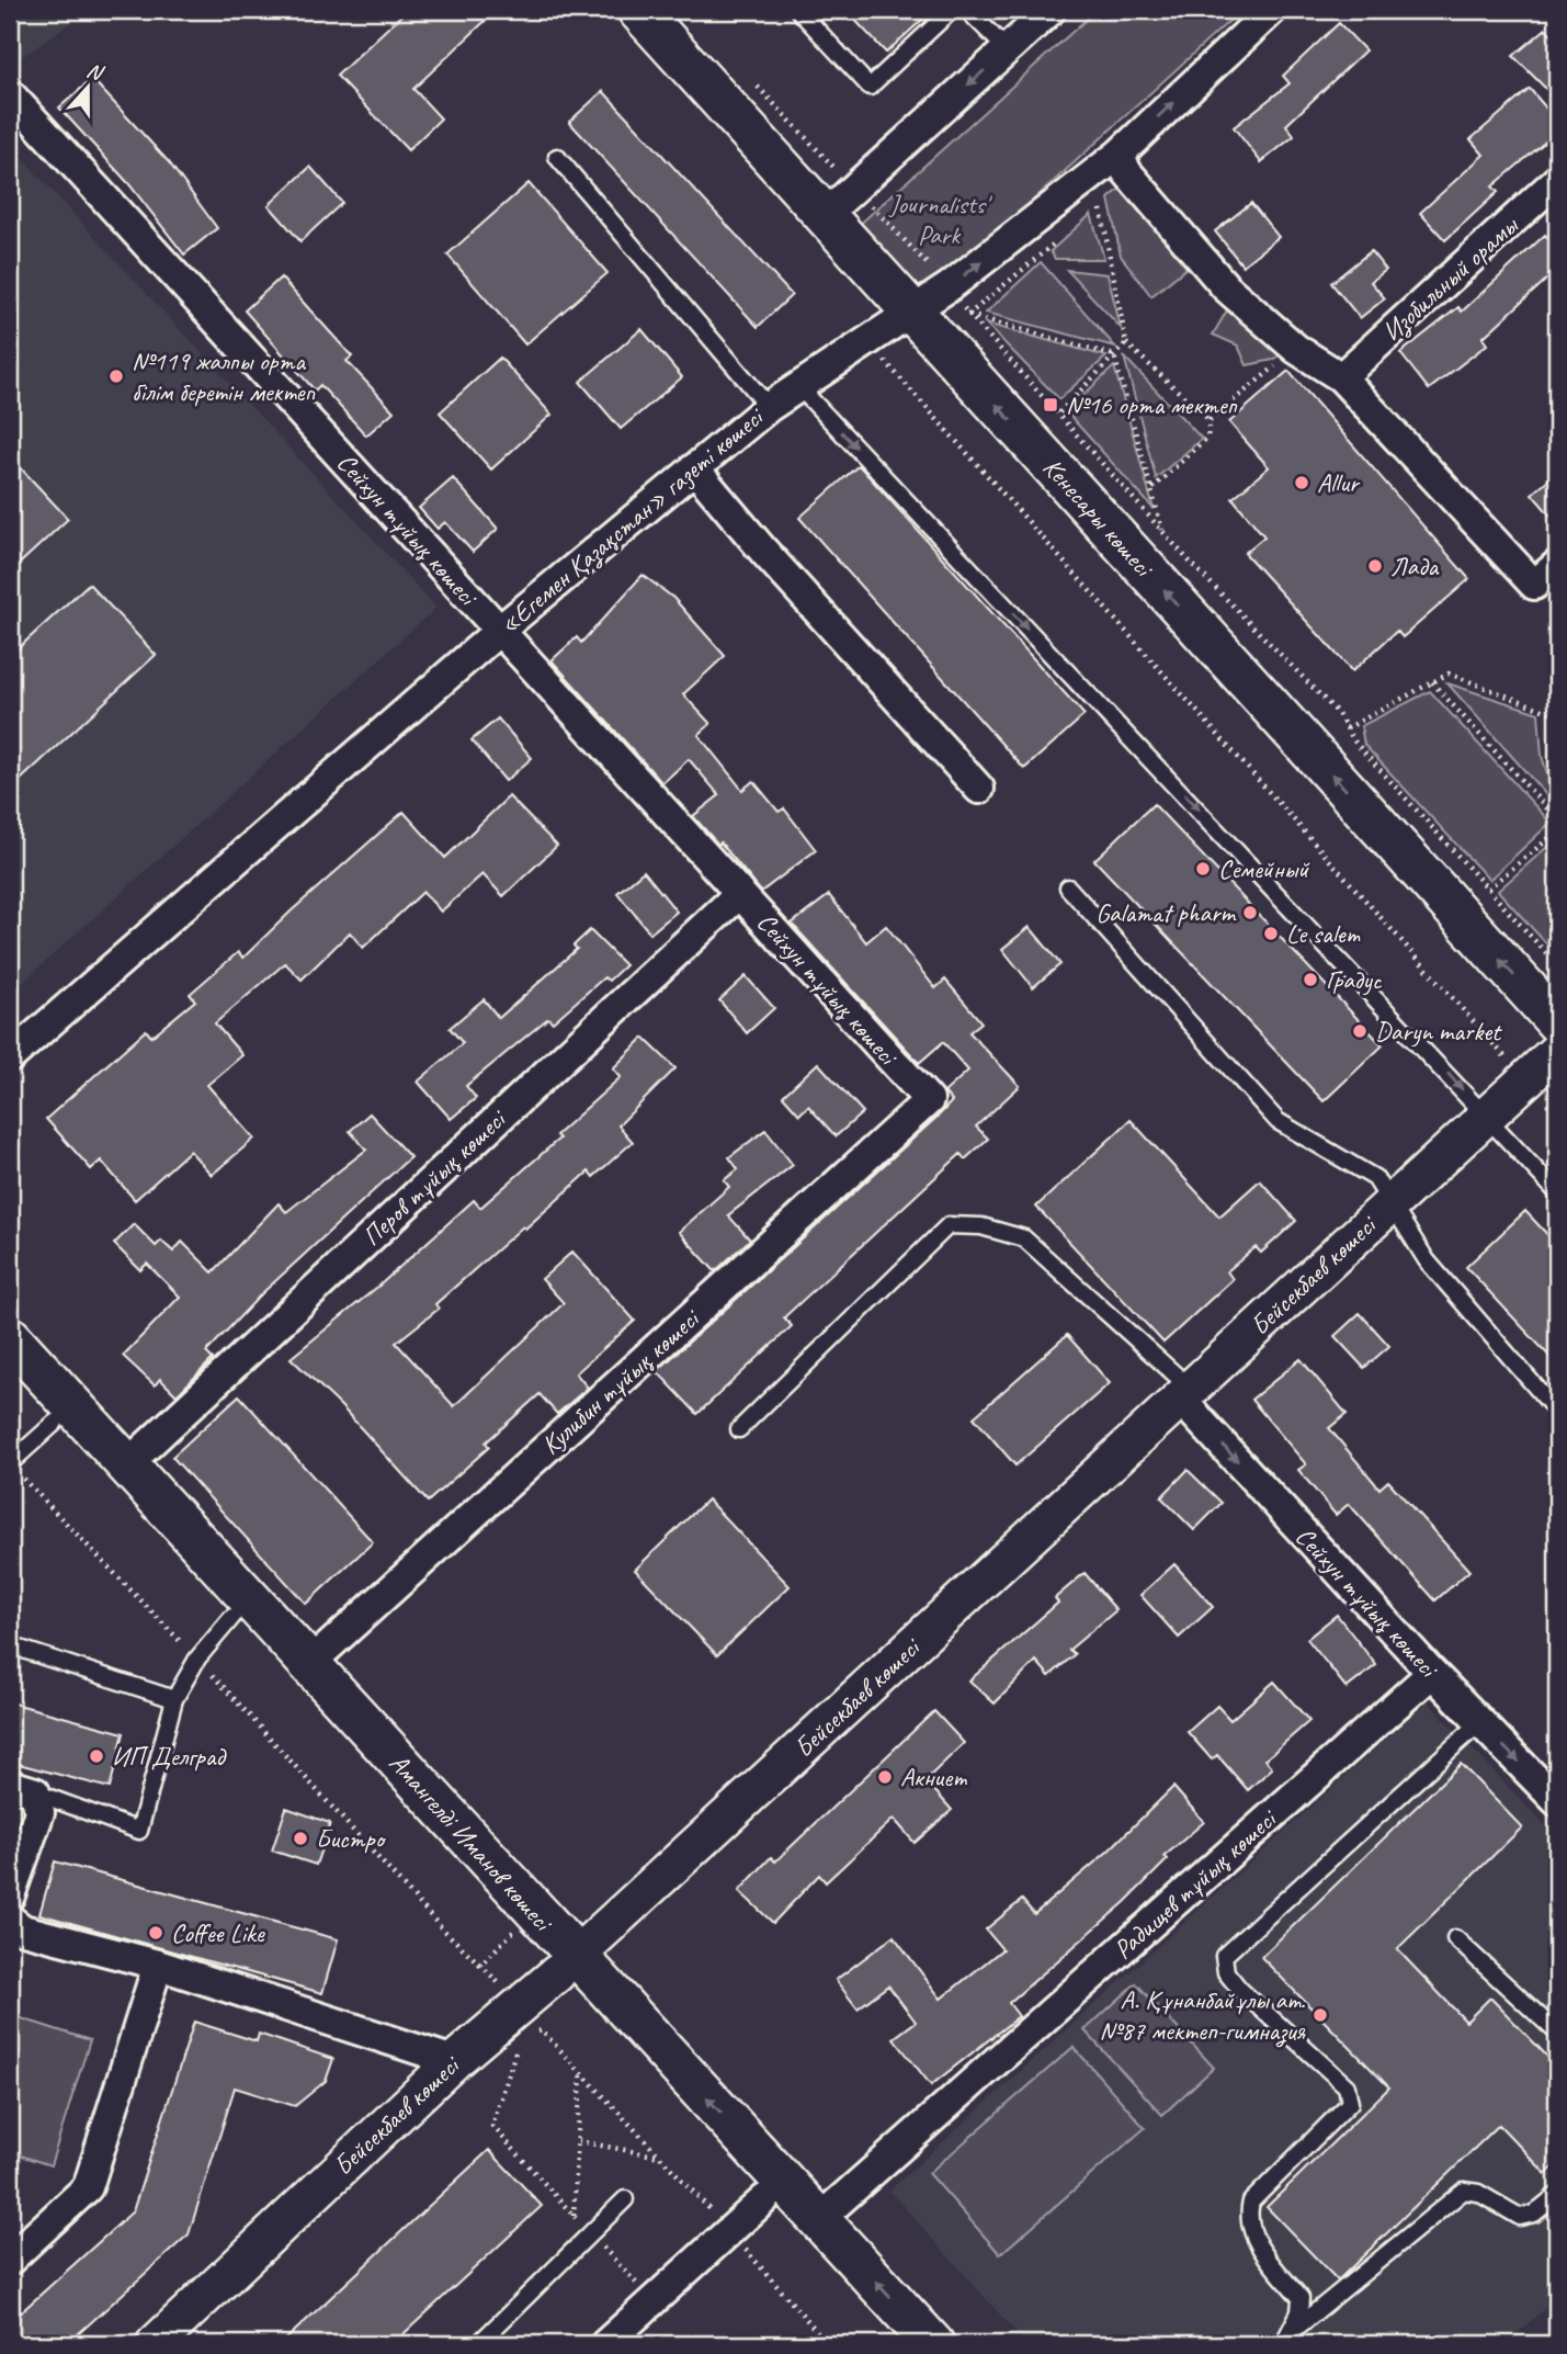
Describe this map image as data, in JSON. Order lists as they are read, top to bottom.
{
  "streets": {
    "main road": ["Кенесары көшесі", "Амангелді Иманов көшесі"],
    "street": [
      "Изобильный орамы",
      "«Егемен Қазақстан» газеті көшесі",
      "Сейхун тұйық көшесі",
      "Перов тұйық көшесі",
      "Бейсекбаев көшесі",
      "Кулибин тұйық көшесі",
      "Радищев тұйық көшесі"
    ]
  },
  "crossings": [
    ["Кенесары көшесі", "«Егемен Қазақстан» газеті көшесі"],
    ["«Егемен Қазақстан» газеті көшесі", "Сейхун тұйық көшесі"],
    ["Сейхун тұйық көшесі", "Перов тұйық көшесі"],
    ["Сейхун тұйық көшесі", "Бейсекбаев көшесі"],
    ["Сейхун тұйық көшесі", "Кулибин тұйық көшесі"],
    ["Сейхун тұйық көшесі", "Радищев тұйық көшесі"],
    ["Перов тұйық көшесі", "Амангелді Иманов көшесі"],
    ["Бейсекбаев көшесі", "Амангелді Иманов көшесі"],
    ["Кулибин тұйық көшесі", "Амангелді Иманов көшесі"],
    ["Амангелді Иманов көшесі", "Радищев тұйық көшесі"]
  ],
  "one_way": ["Кенесары көшесі"],
  "parks": ["Journalists' Park"],
  "places": {
    "other": [
      "№119 жалпы орта білім беретін мектеп",
      "Allur",
      "Лада",
      "Семейный",
      "Galamat pharm",
      "Le salem",
      "Градус",
      "Daryn market",
      "ИП Делград",
      "Акниет",
      "Бистро",
      "Coffee Like",
      "А. Құнанбайұлы ат. №87 мектеп-гимназия"
    ],
    "transit": ["№16 орта мектеп"]
  },
  "north": "top"
}
